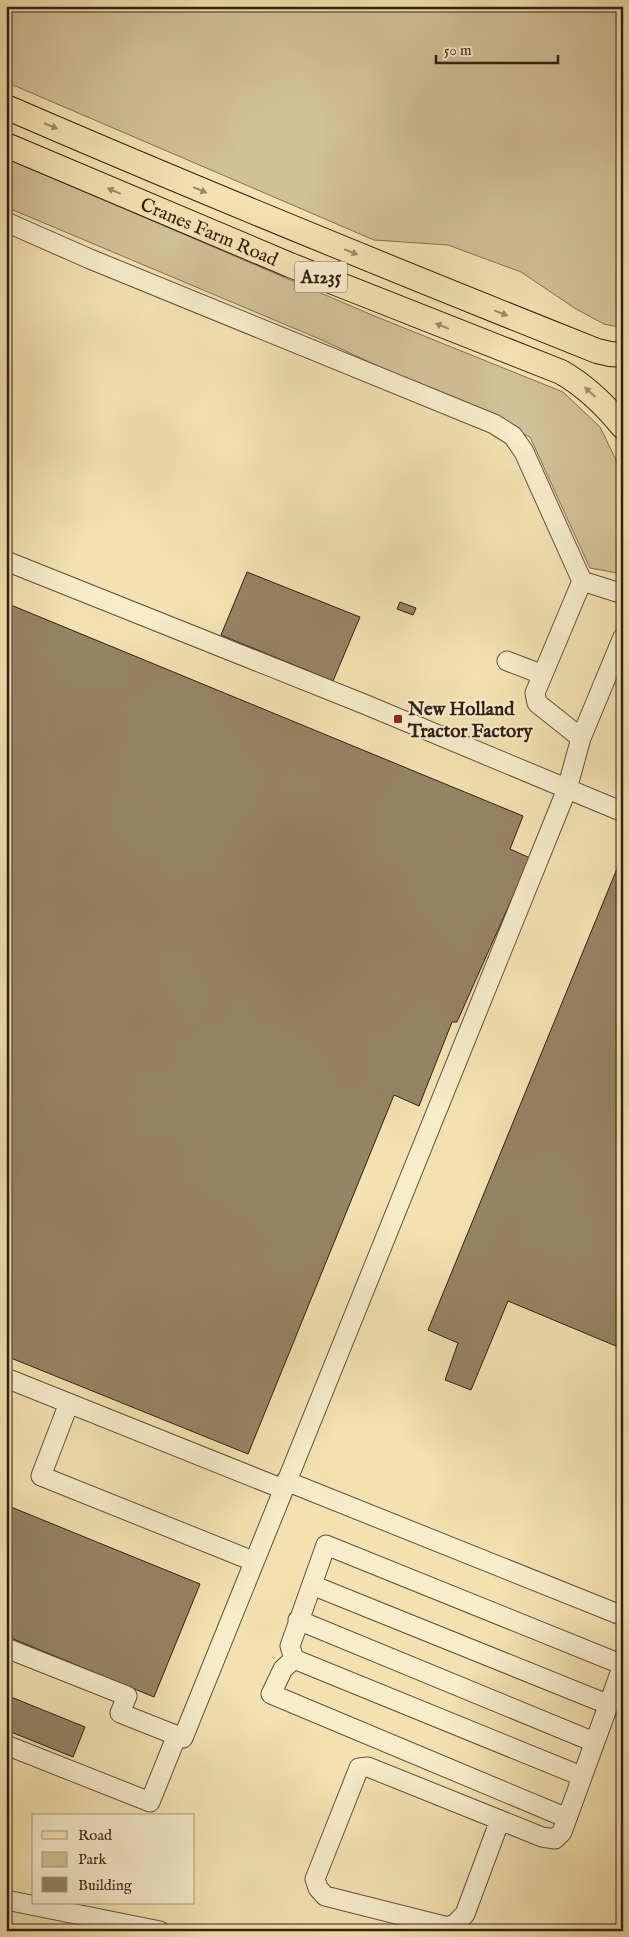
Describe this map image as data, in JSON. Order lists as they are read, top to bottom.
{
  "streets": {
    "main road": ["Cranes Farm Road", "A1235"]
  },
  "places": {
    "transit": ["New Holland Tractor Factory"]
  },
  "legend": ["Road", "Park", "Building"],
  "scale_bar": "50 m"
}
